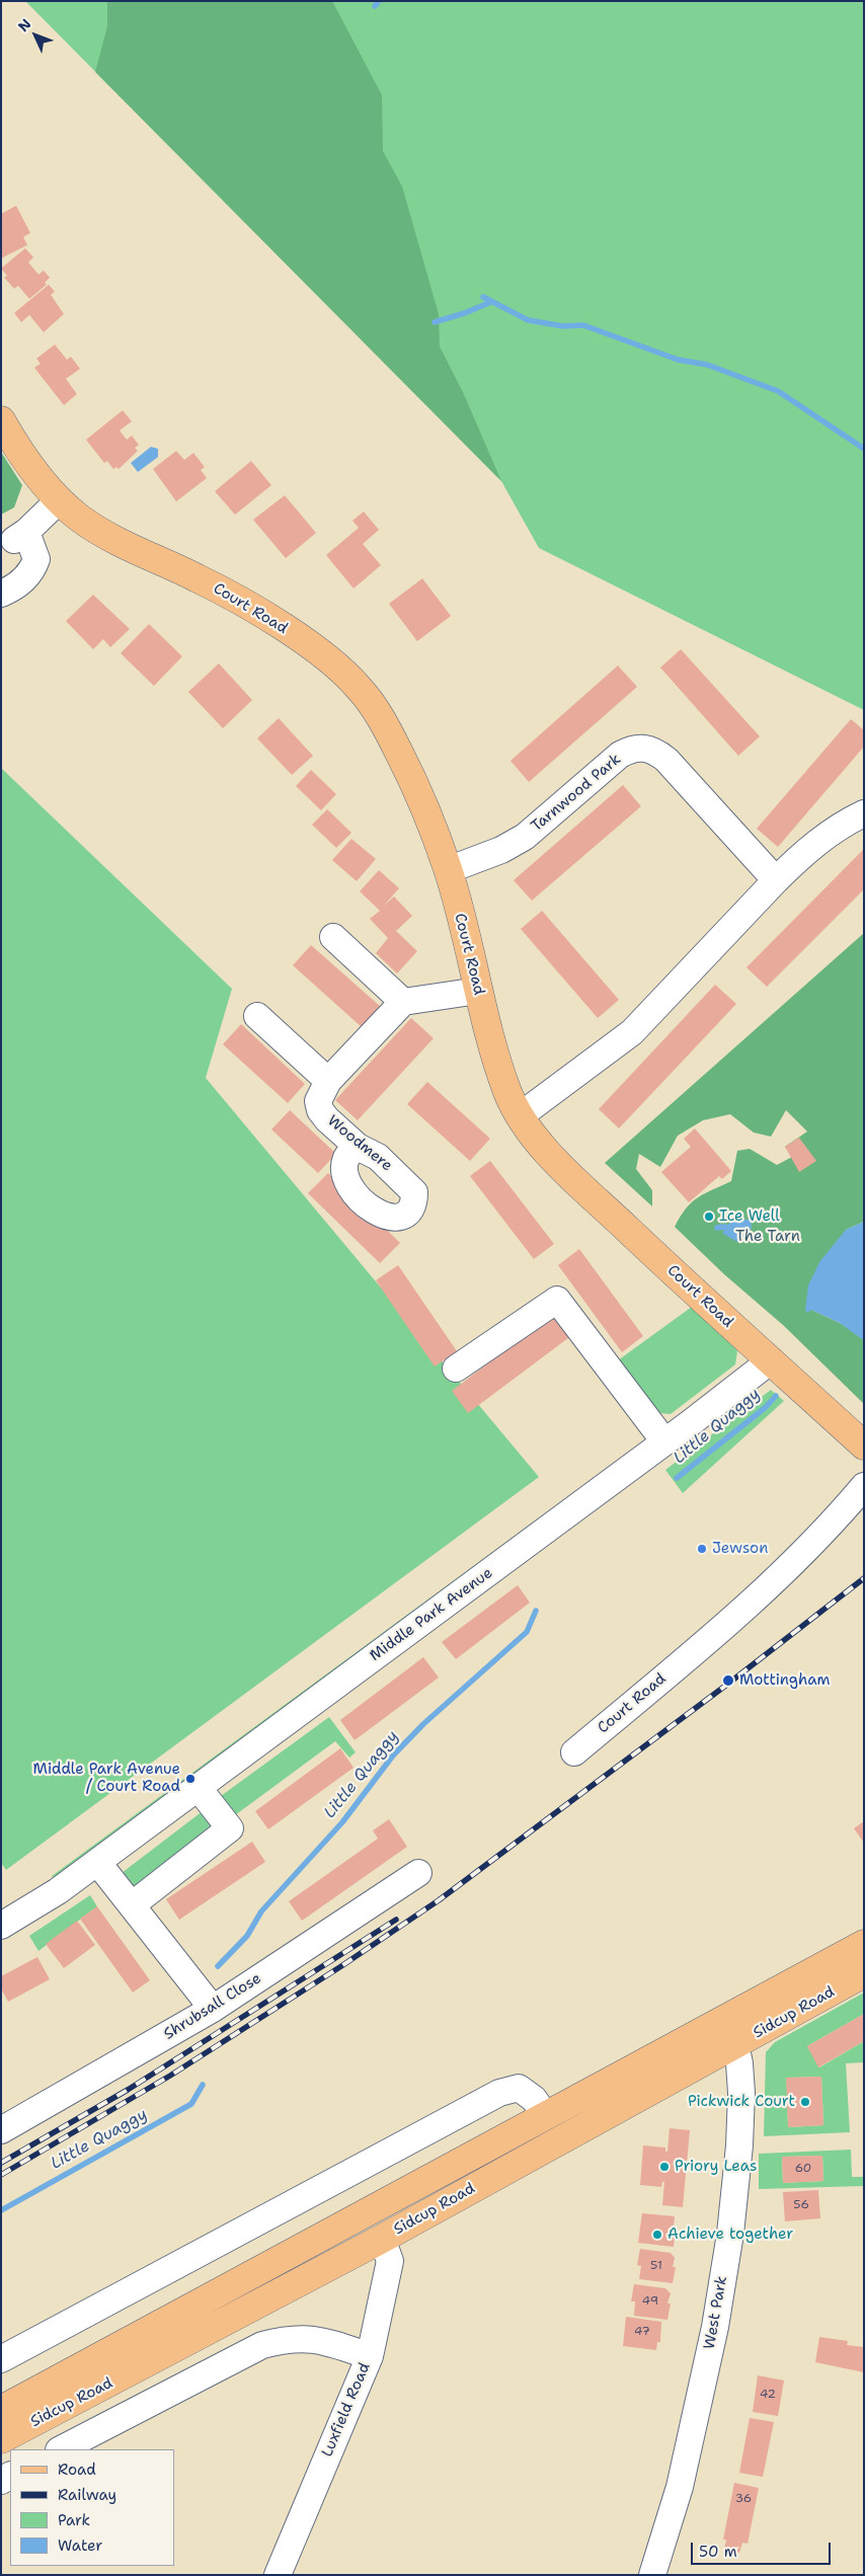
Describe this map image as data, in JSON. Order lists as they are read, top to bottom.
{
  "streets": {
    "main road": ["Court Road", "Sidcup Road"],
    "street": [
      "Tarnwood Park",
      "Woodmere",
      "Middle Park Avenue",
      "Shrubsall Close",
      "West Park",
      "Luxfield Road"
    ]
  },
  "crossings": [
    ["Court Road", "Tarnwood Park"],
    ["Court Road", "Middle Park Avenue"],
    ["Sidcup Road", "West Park"],
    ["Sidcup Road", "Luxfield Road"]
  ],
  "water": ["Little Quaggy"],
  "parks": ["The Tarn"],
  "places": [
    "Ice Well",
    "Jewson",
    "Mottingham",
    "Middle Park Avenue / Court Road",
    "Pickwick Court",
    "Priory Leas",
    "Achieve together"
  ],
  "house_numbers": [
    "60",
    "56",
    "51",
    "49",
    "47",
    "42",
    "36"
  ],
  "legend": [
    "Road",
    "Railway",
    "Park",
    "Water"
  ],
  "scale_bar": "50 m",
  "north": "top left"
}
